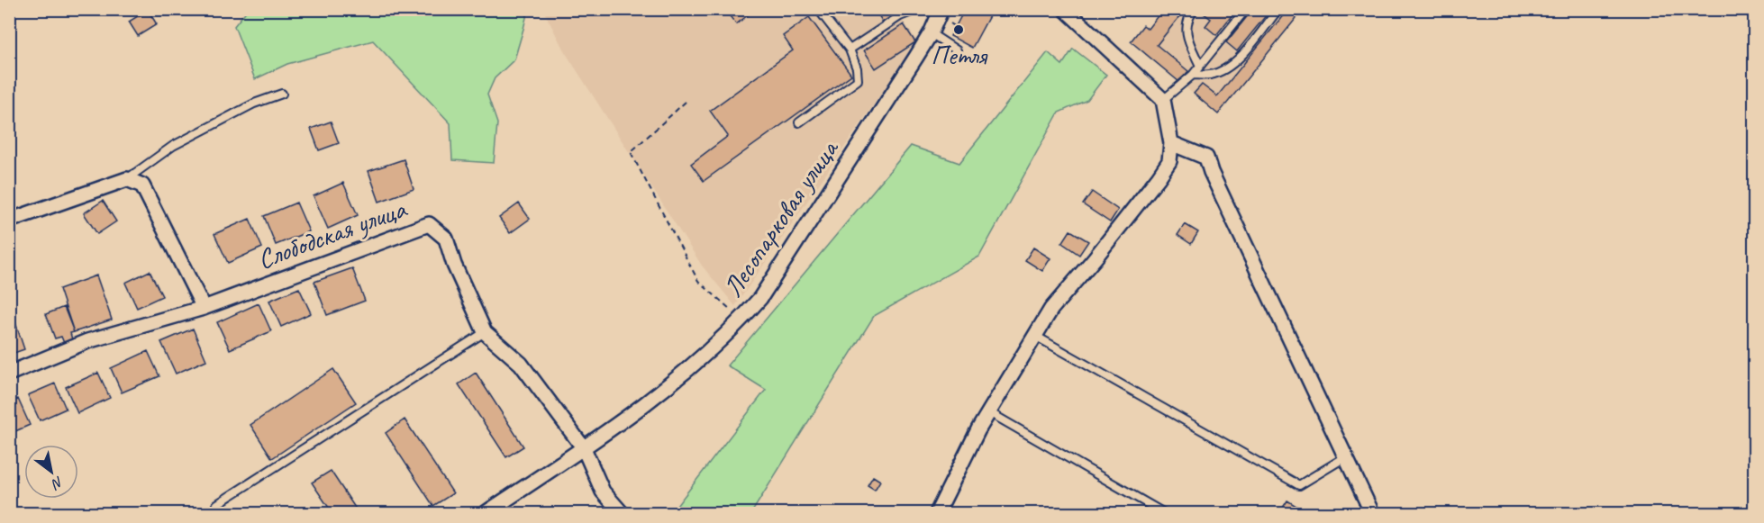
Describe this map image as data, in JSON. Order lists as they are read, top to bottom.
{
  "streets": {
    "street": ["Лесопарковая улица", "Слободская улица"]
  },
  "crossings": [
    ["Лесопарковая улица", "Слободская улица"]
  ],
  "places": ["Петля"],
  "north": "bottom right"
}
